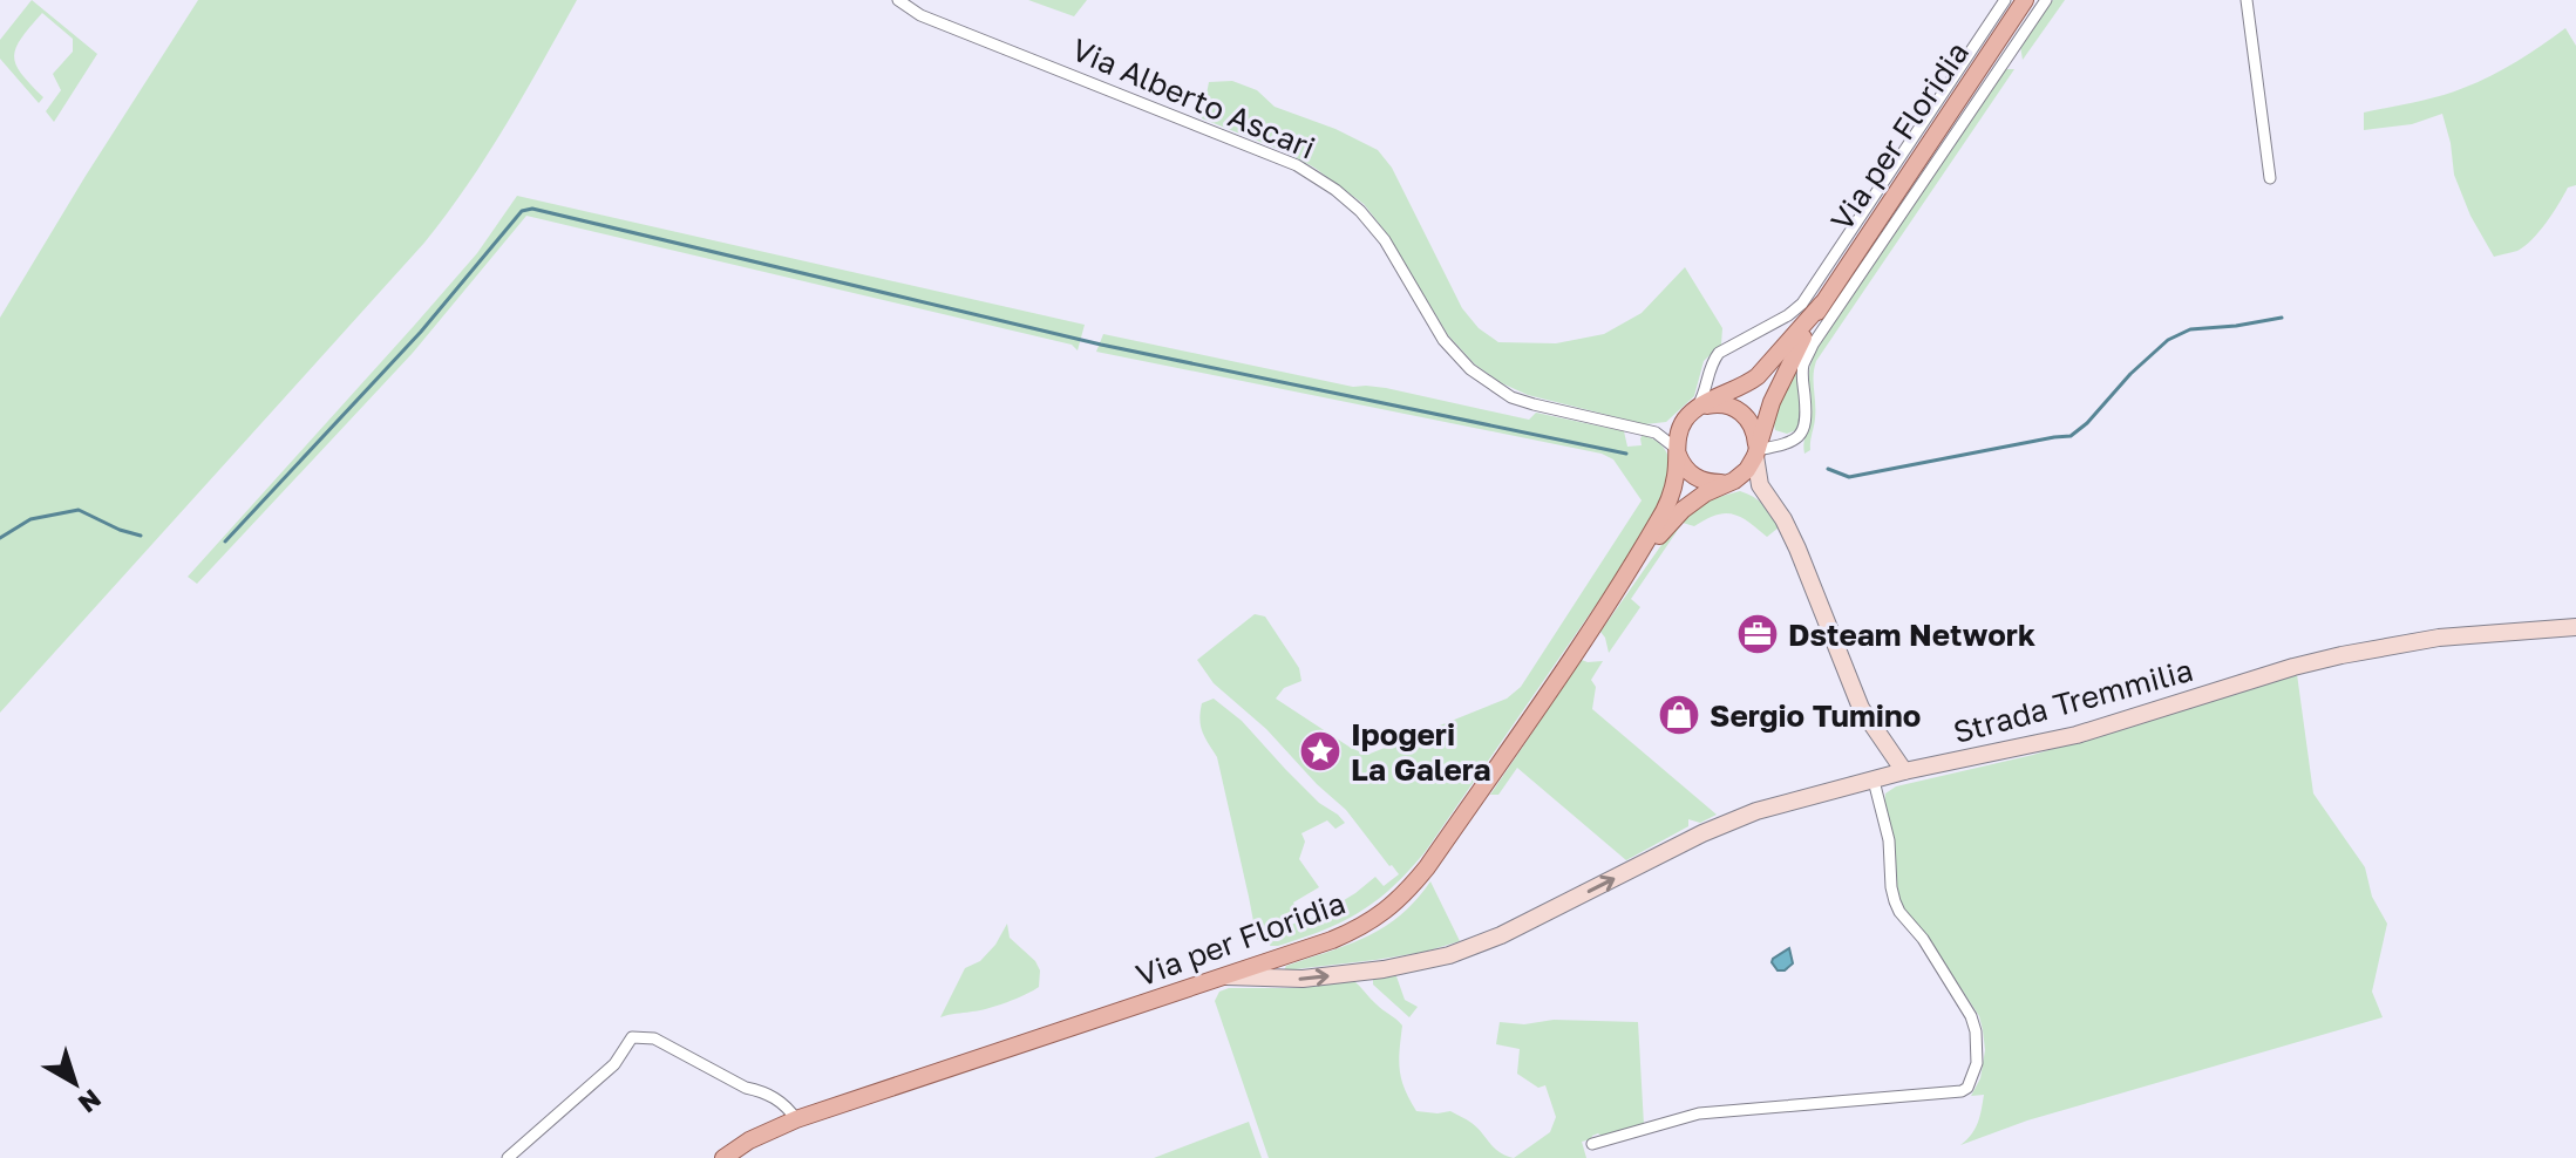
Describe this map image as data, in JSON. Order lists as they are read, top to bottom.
{
  "streets": {
    "main road": ["Via per Floridia", "Strada Tremmilia"],
    "street": ["Via Alberto Ascari"]
  },
  "crossings": [
    ["Via per Floridia", "Strada Tremmilia"]
  ],
  "one_way": ["Strada Tremmilia"],
  "places": {
    "office": ["Dsteam Network"],
    "shop": ["Sergio Tumino"],
    "place": ["Ipogeri La Galera"]
  },
  "north": "bottom right"
}
